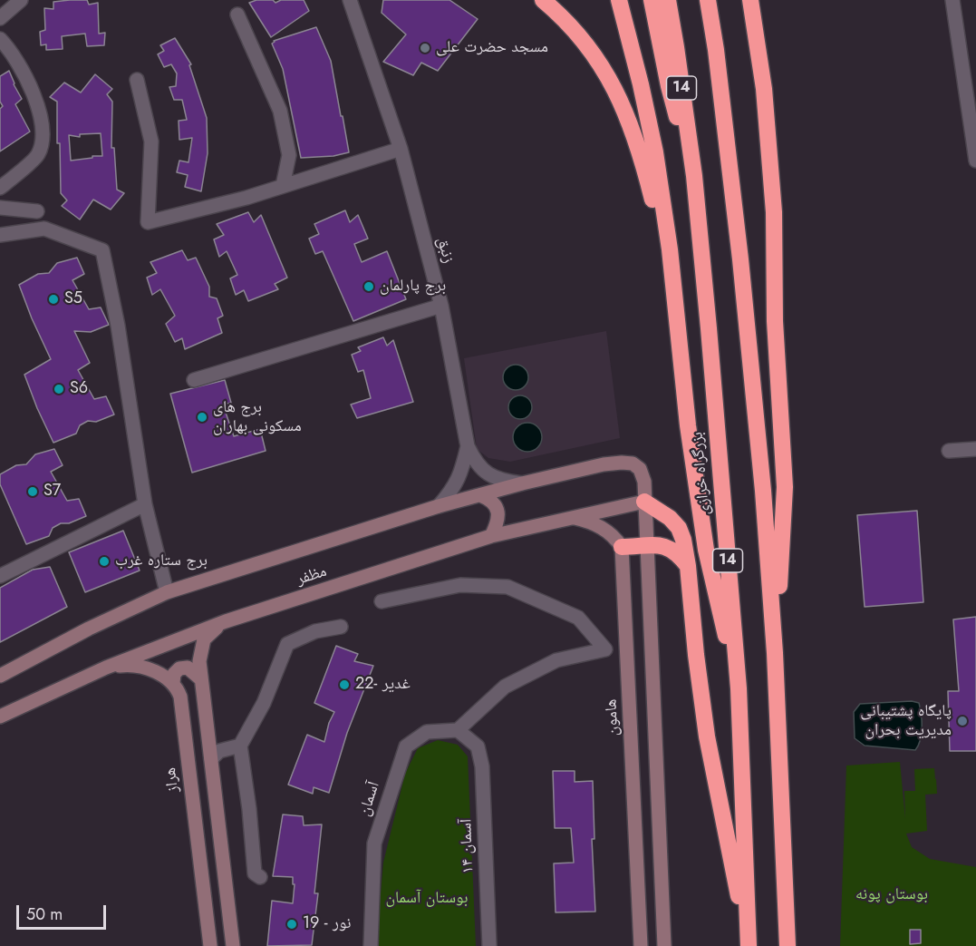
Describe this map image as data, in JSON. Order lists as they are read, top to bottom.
{
  "streets": {
    "highway": ["14", "بزرگراه خرازی"],
    "street": [
      "زنبق",
      "مظفر",
      "هامون",
      "هراز",
      "آسمان",
      "آسمان ۱۴"
    ]
  },
  "crossings": [
    ["زنبق", "مظفر"],
    ["آسمان", "آسمان ۱۴"]
  ],
  "parks": ["بوستان پونه", "بوستان آسمان"],
  "places": [
    "مسجد حضرت علی",
    "برج پارلمان",
    "S5",
    "S6",
    "برج های مسکونی بهاران",
    "S7",
    "برج ستاره غرب",
    "22- غدیر",
    "پایگاه پشتیبانی مدیریت بحران",
    "19 - نور"
  ],
  "scale_bar": "50 m"
}
